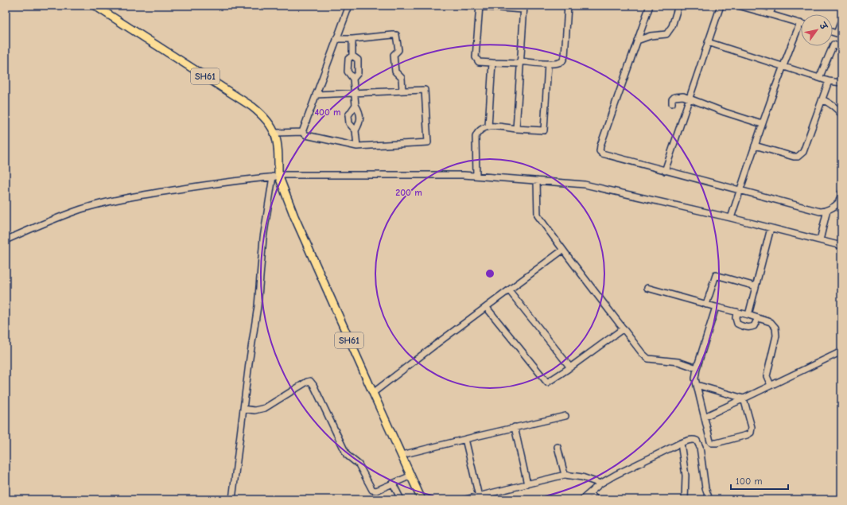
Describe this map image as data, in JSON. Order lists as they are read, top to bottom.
{
  "streets": {
    "main road": ["SH61"]
  },
  "scale_bar": "100 m",
  "north": "top right",
  "rings": ["400 m", "200 m"]
}
